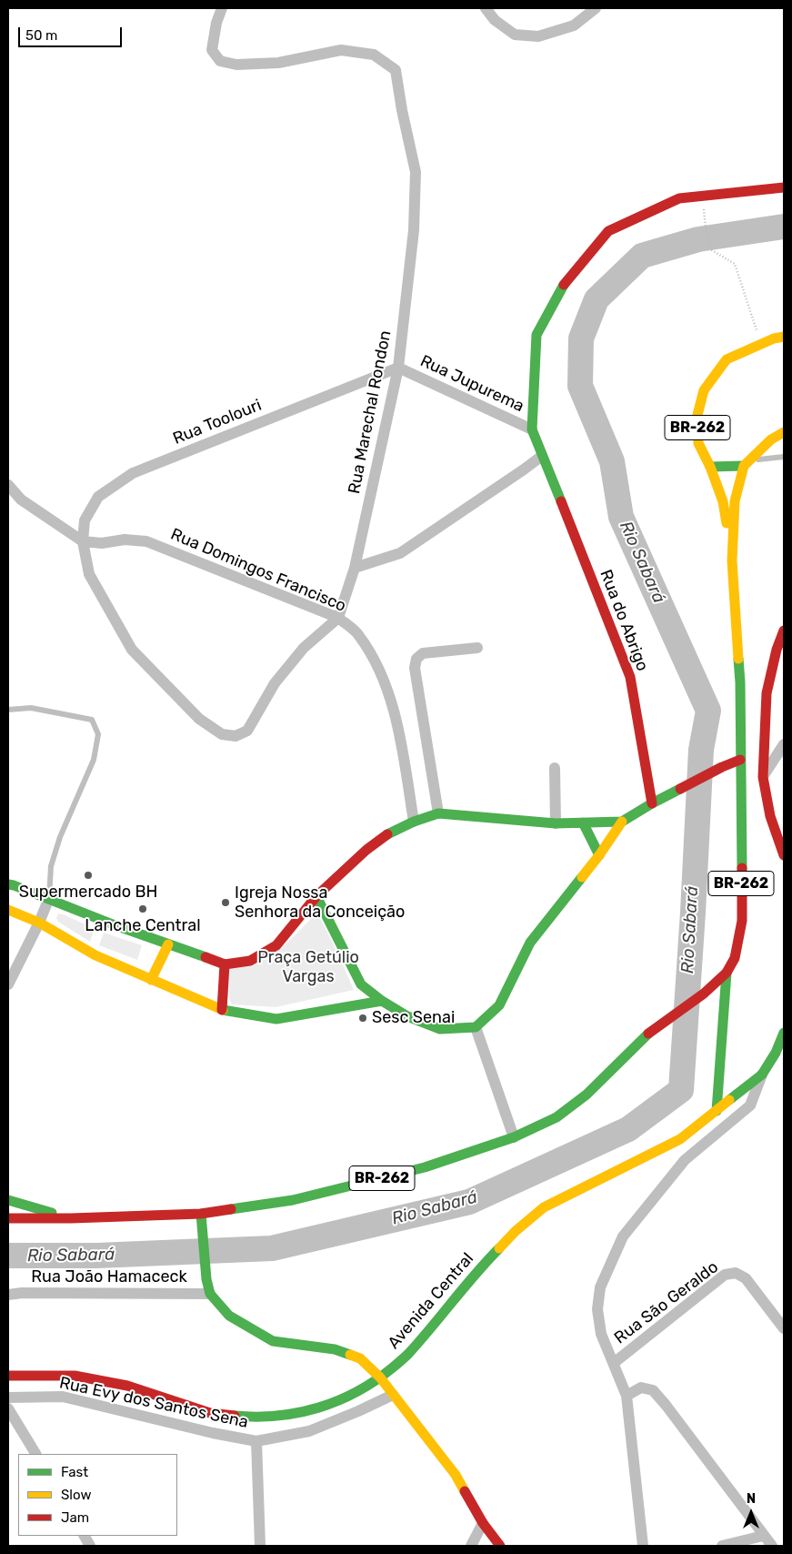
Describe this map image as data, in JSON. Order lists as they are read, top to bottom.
{
  "streets": {
    "main road": ["BR-262", "Rua do Abrigo", "Avenida Central"],
    "street": [
      "Rua Jupurema",
      "Rua Marechal Rondon",
      "Rua Toolouri",
      "Rua Domingos Francisco",
      "Rua João Hamaceck",
      "Rua São Geraldo",
      "Rua Evy dos Santos Sena"
    ]
  },
  "crossings": [
    ["Rua Jupurema", "Rua Marechal Rondon"],
    ["Rua Jupurema", "Rua Toolouri"],
    ["Rua Jupurema", "Rua do Abrigo"],
    ["Rua Marechal Rondon", "Rua Toolouri"],
    ["Rua Marechal Rondon", "Rua Domingos Francisco"],
    ["Rua Toolouri", "Rua Domingos Francisco"]
  ],
  "water": ["Rio Sabará"],
  "parks": ["Praça Getúlio Vargas"],
  "places": [
    "Supermercado BH",
    "Igreja Nossa Senhora da Conceição",
    "Lanche Central",
    "Sesc Senai"
  ],
  "legend": ["Fast", "Slow", "Jam"],
  "scale_bar": "50 m",
  "north": "top"
}
